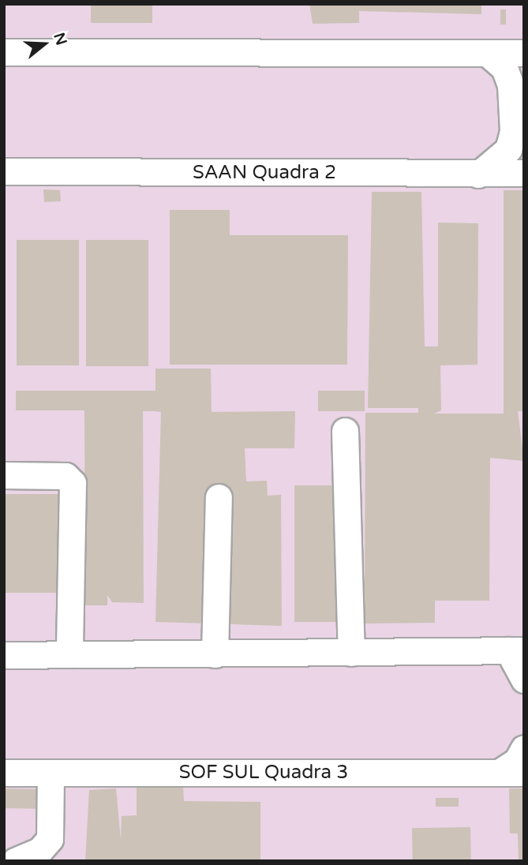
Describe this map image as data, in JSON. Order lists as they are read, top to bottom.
{
  "streets": {
    "street": ["SAAN Quadra 2", "SOF SUL Quadra 3"]
  },
  "north": "right"
}
